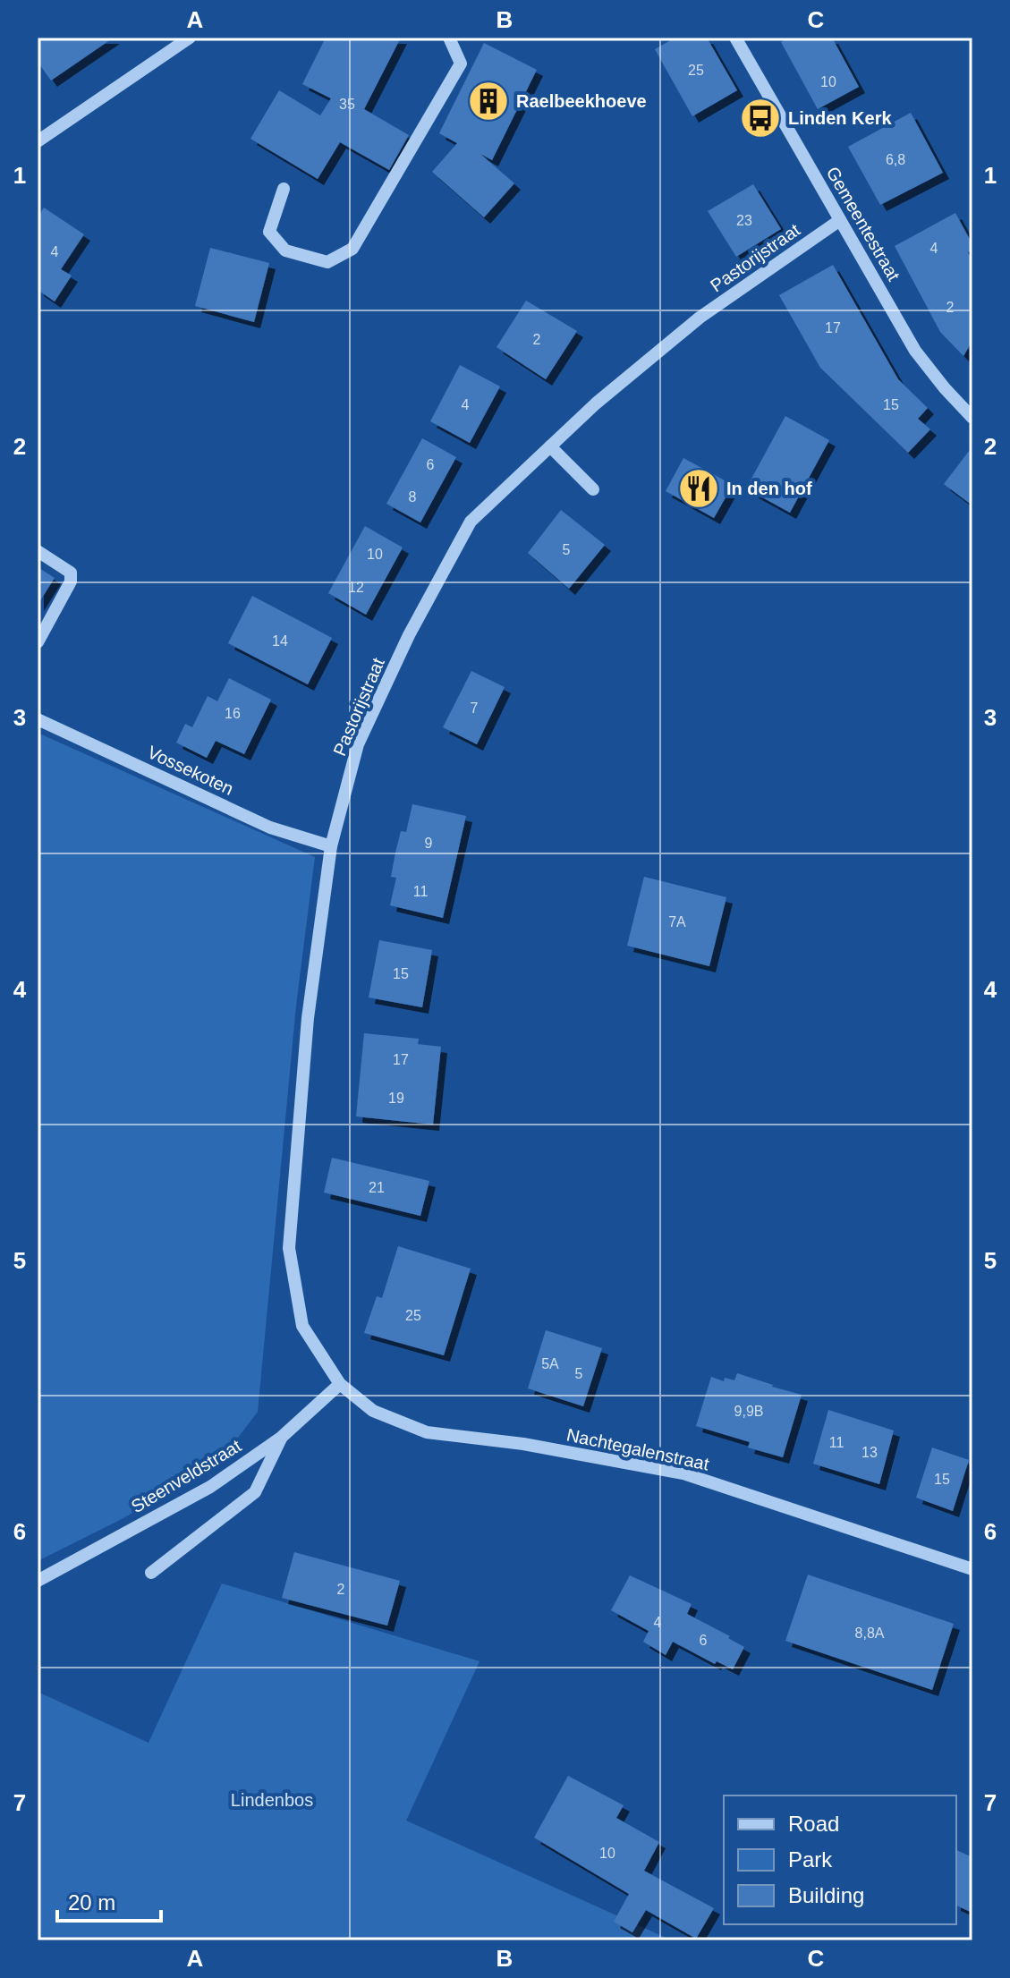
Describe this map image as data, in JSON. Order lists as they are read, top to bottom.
{
  "streets": {
    "street": [
      "Gemeentestraat",
      "Pastorijstraat",
      "Vossekoten",
      "Nachtegalenstraat",
      "Steenveldstraat"
    ]
  },
  "crossings": [
    ["Gemeentestraat", "Pastorijstraat"],
    ["Pastorijstraat", "Vossekoten"],
    ["Pastorijstraat", "Nachtegalenstraat"],
    ["Pastorijstraat", "Steenveldstraat"],
    ["Nachtegalenstraat", "Steenveldstraat"]
  ],
  "parks": ["Lindenbos"],
  "places": {
    "building": ["Raelbeekhoeve"],
    "bus stop": ["Linden Kerk"],
    "restaurant": ["In den hof"]
  },
  "house_numbers": [
    "25",
    "10",
    "35",
    "6,8",
    "23",
    "4",
    "4",
    "2",
    "17",
    "2",
    "4",
    "15",
    "6",
    "8",
    "5",
    "10",
    "12",
    "14",
    "7",
    "16",
    "9",
    "11",
    "7A",
    "15",
    "17",
    "19",
    "21",
    "25",
    "5A",
    "5",
    "9,9B",
    "11",
    "13",
    "15",
    "2",
    "4",
    "8,8A",
    "6",
    "10"
  ],
  "legend": ["Road", "Park", "Building"],
  "scale_bar": "20 m",
  "grid": {
    "columns": ["A", "B", "C"],
    "rows": [
      "1",
      "2",
      "3",
      "4",
      "5",
      "6",
      "7"
    ]
  }
}
